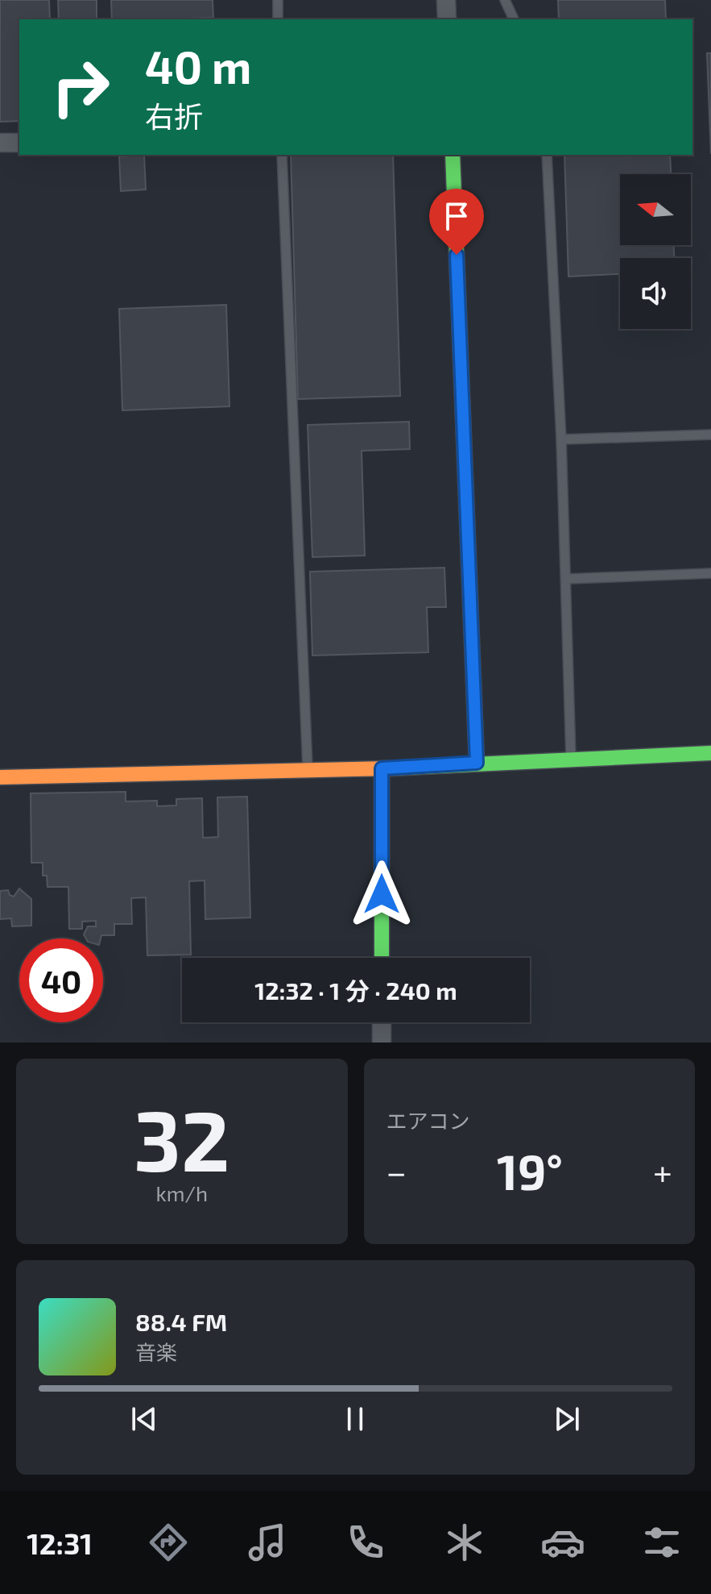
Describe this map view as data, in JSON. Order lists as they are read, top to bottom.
{
  "north": "left",
  "page": {
    "turn": ["40 m", "右折"],
    "limit": "40",
    "trip": "12:32 · 1 分 · 240 m",
    "tile": [
      ["32", "km/h"],
      "エアコン"
    ],
    "heat": ["−", "19°", "+"],
    "song": ["88.4 FM", "音楽"],
    "tabs": "12:31"
  }
}
